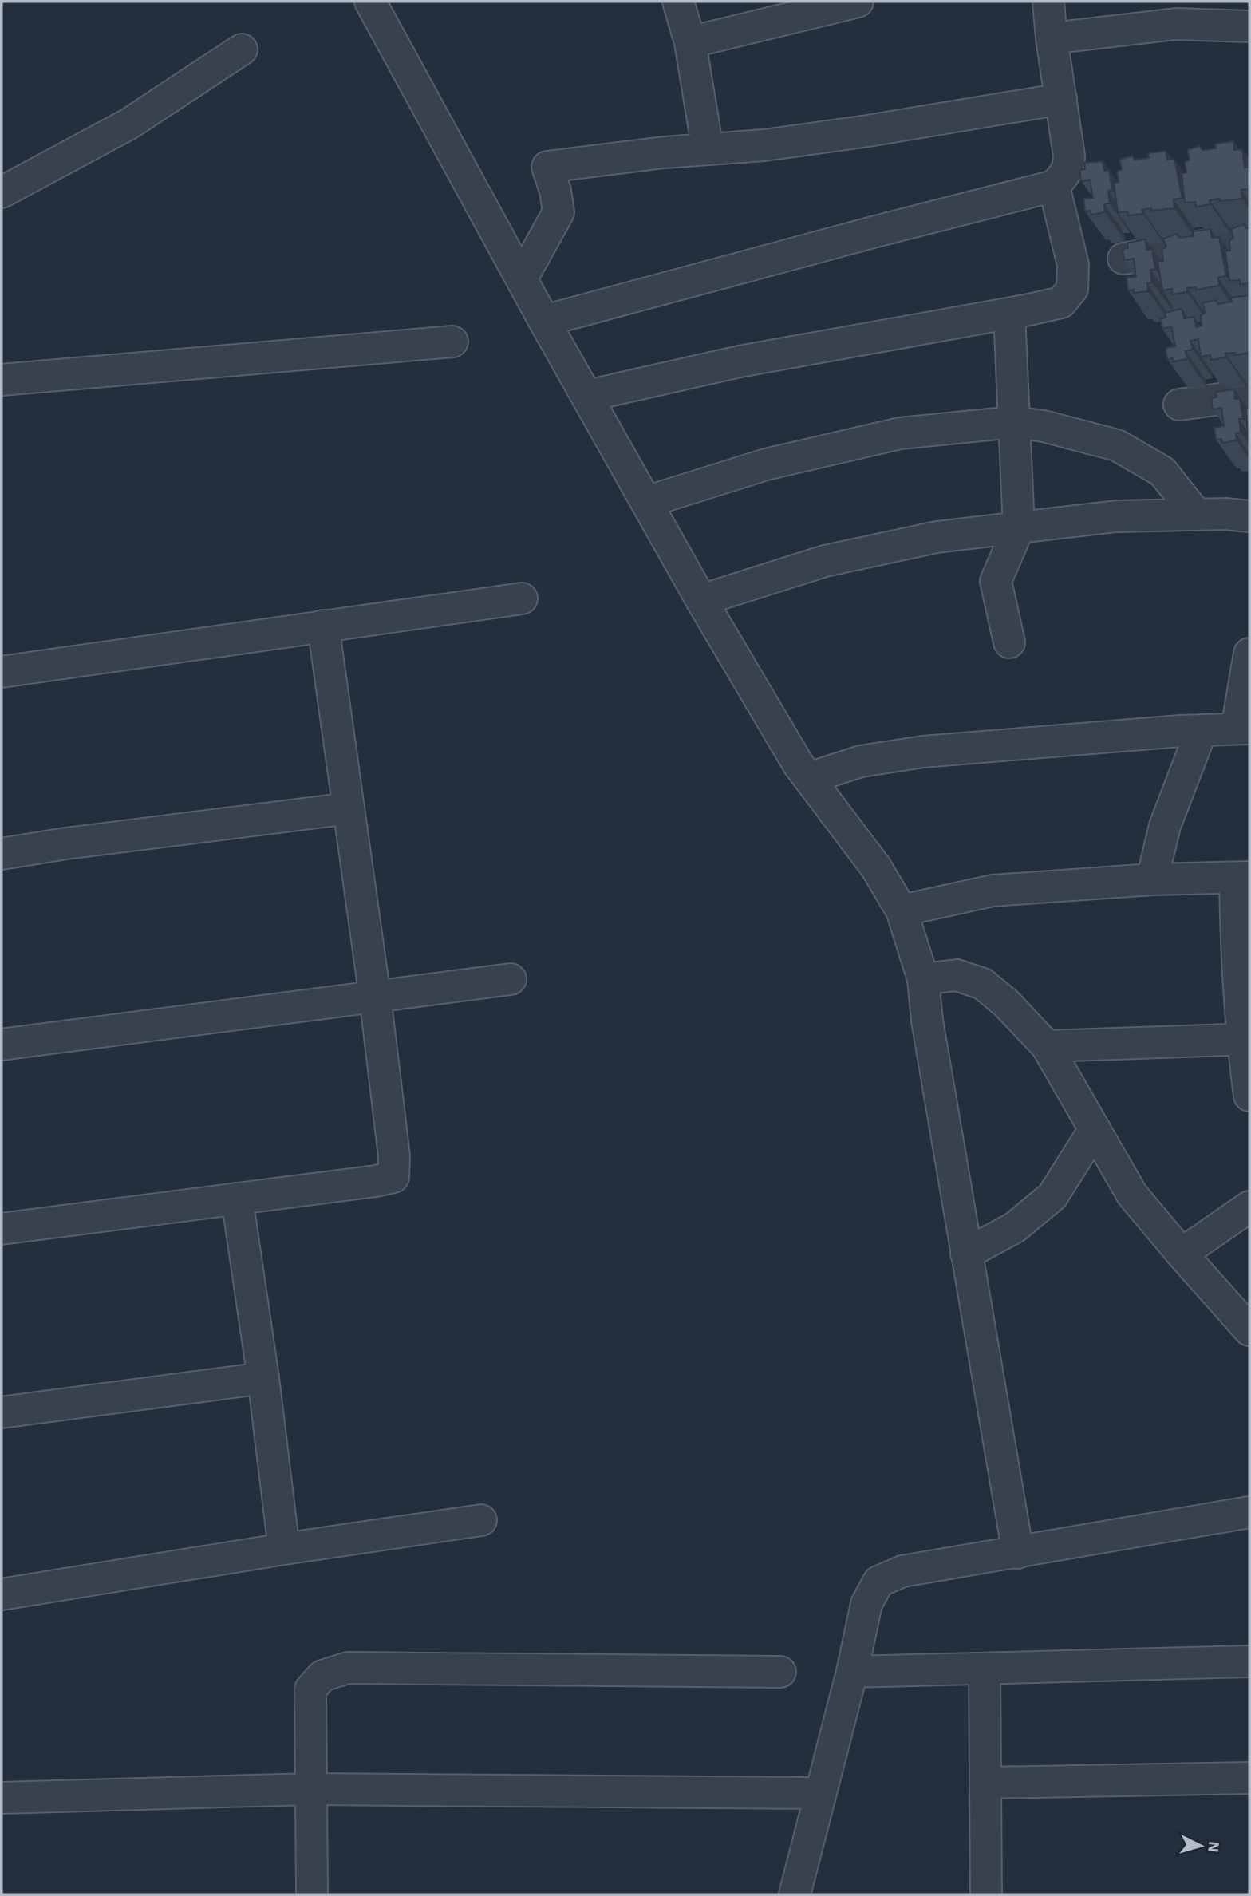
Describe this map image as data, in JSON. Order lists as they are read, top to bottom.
{
  "north": "right"
}
